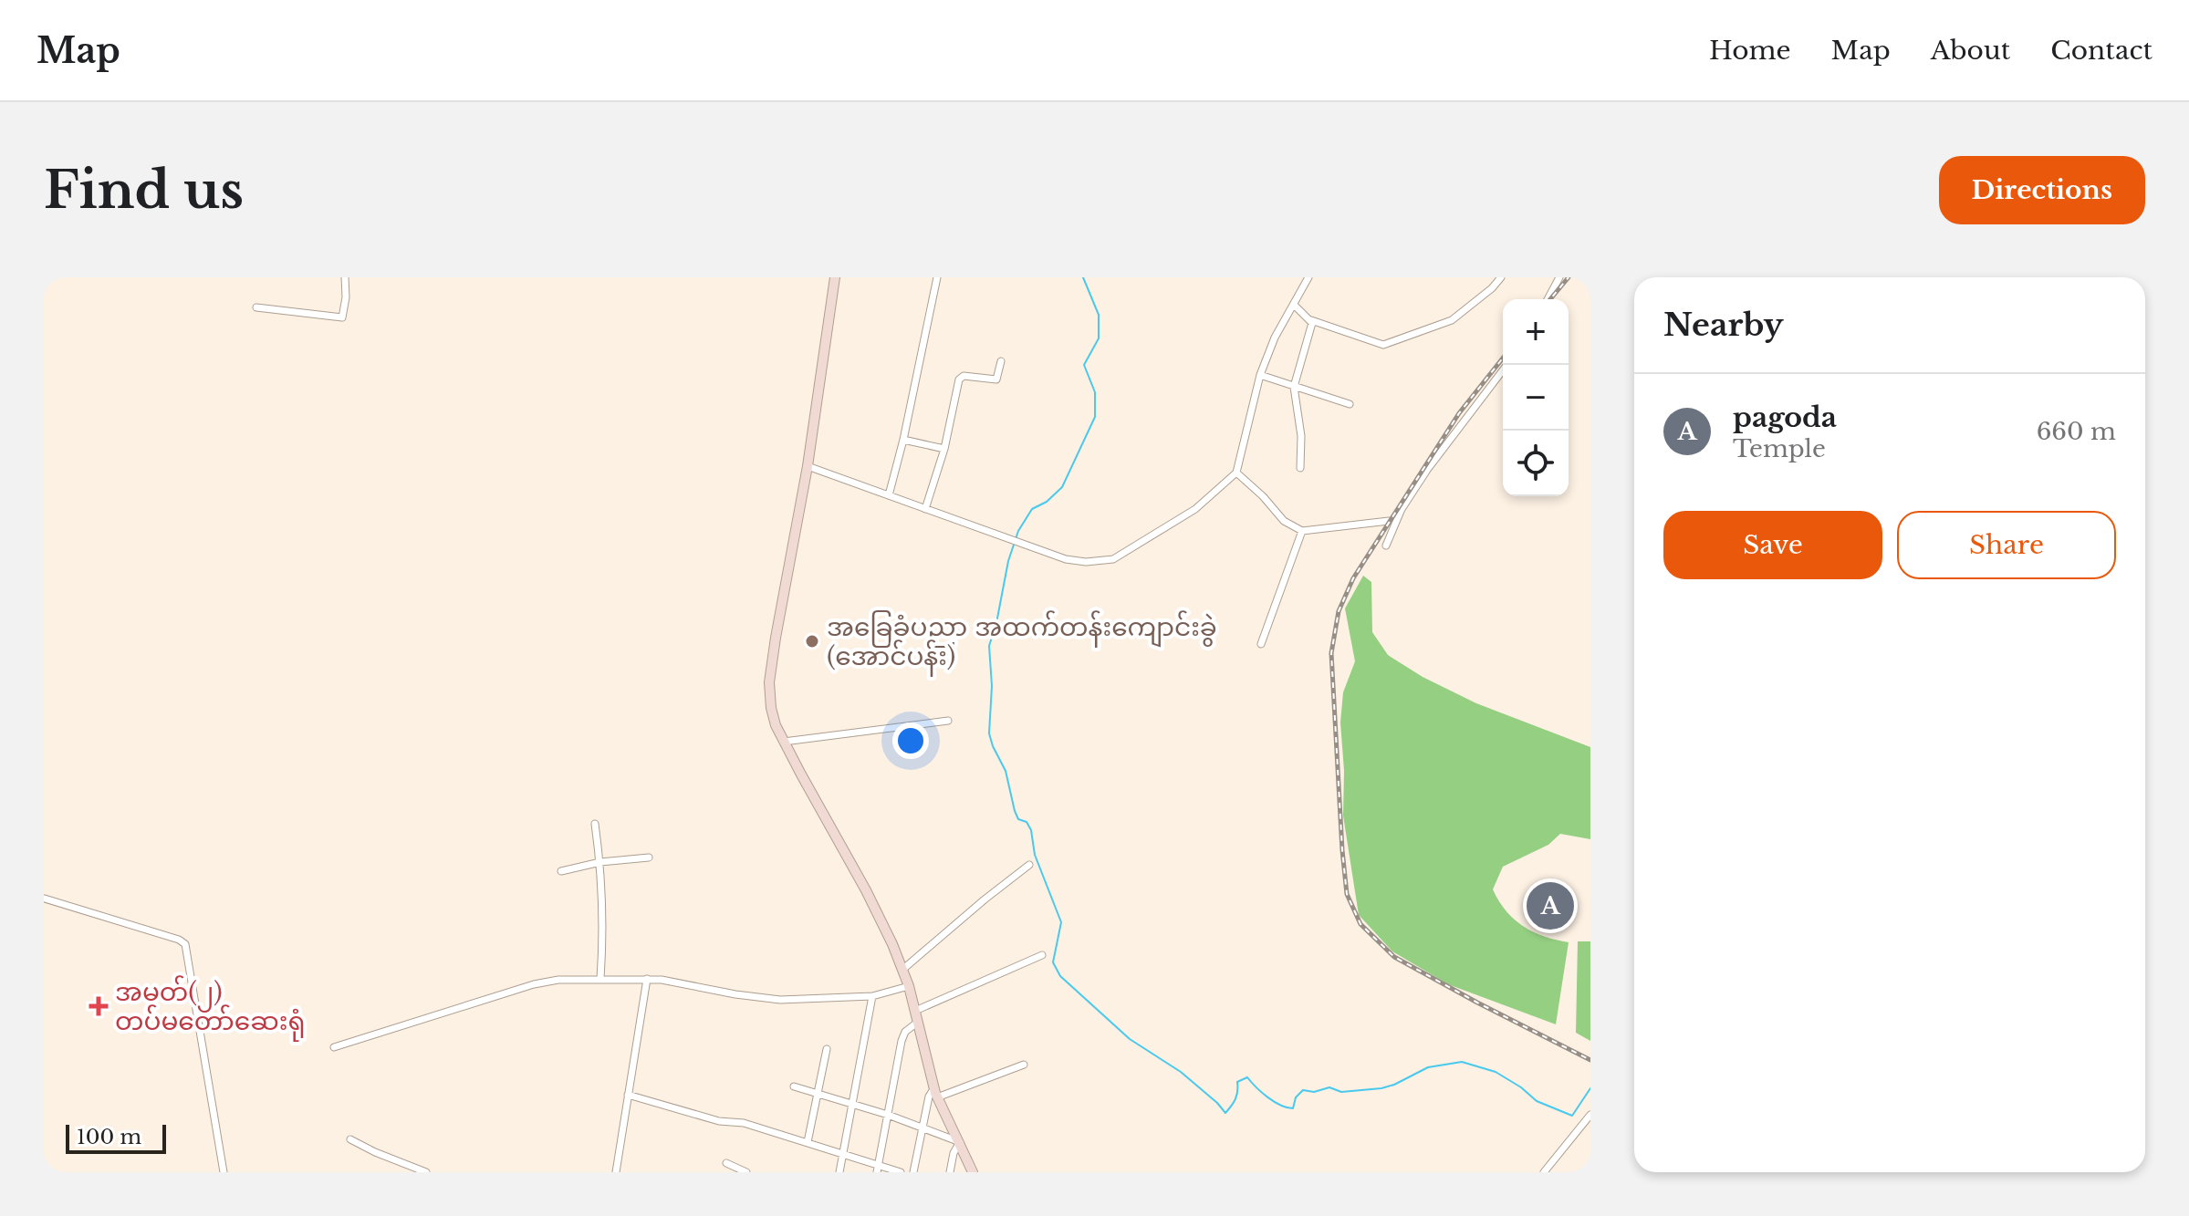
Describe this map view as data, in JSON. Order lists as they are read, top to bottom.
{
  "places": {
    "other": ["အခြေခံပညာ အထက်တန်းကျောင်းခွဲ (အောင်ပန်း)"],
    "health": ["အမှတ်(၂) တပ်မတော်ဆေးရုံ"]
  },
  "scale_bar": "100 m",
  "page": {
    "header": "Map",
    "nav": [
      "Home",
      "Map",
      "About",
      "Contact"
    ],
    "buttons": [
      "Directions",
      ["Save", "Share"]
    ],
    "title": "Find us",
    "heading": "Nearby",
    "map_buttons": ["+", "−"],
    "list": [
      {
        "mark": "A",
        "name": "pagoda",
        "note": "Temple",
        "value": "660 m"
      }
    ],
    "pins": "A",
    "scale": "100 m"
  }
}
